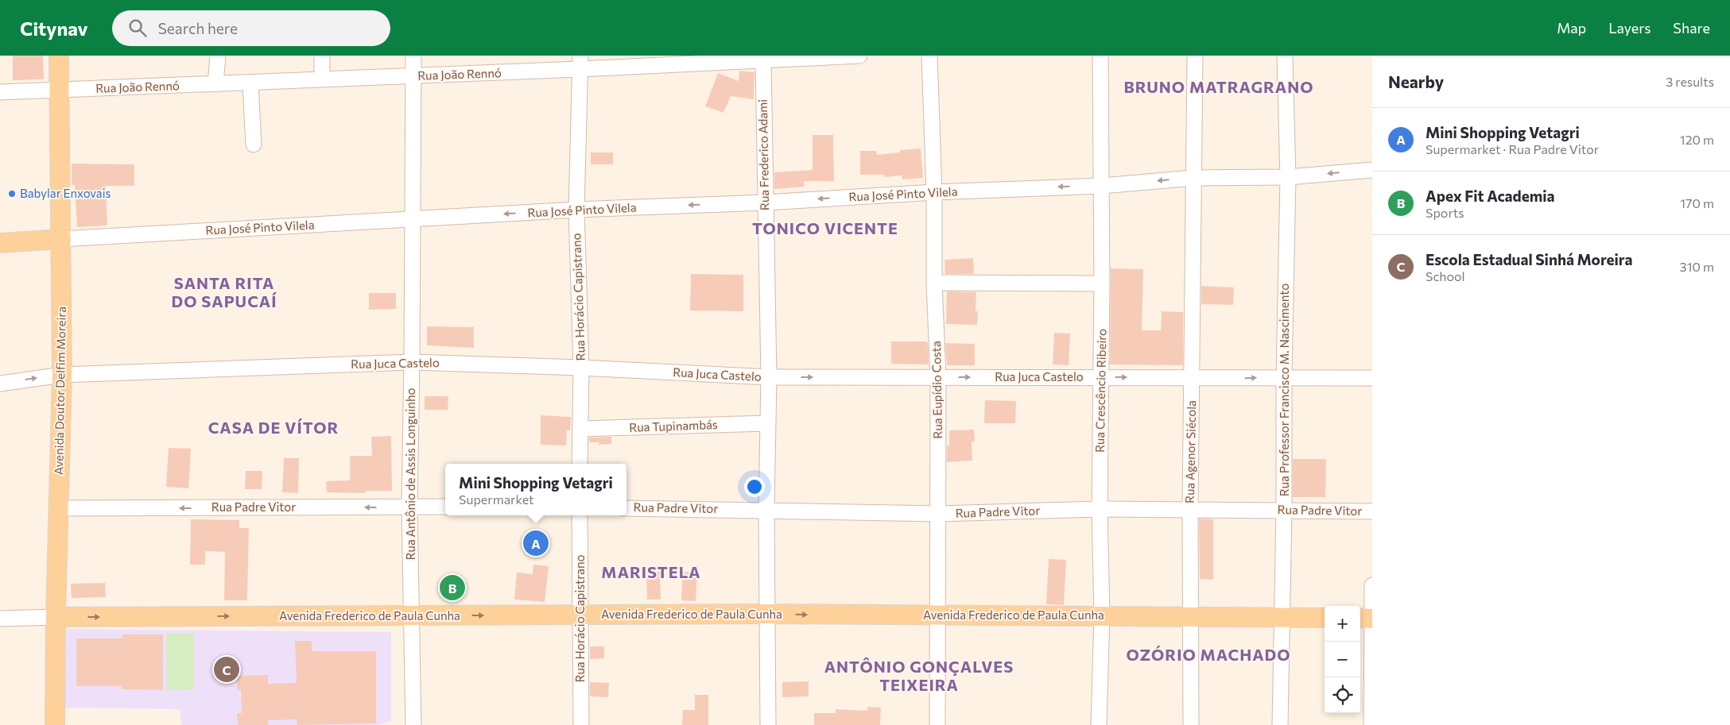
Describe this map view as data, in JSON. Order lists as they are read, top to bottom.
{
  "streets": {
    "main road": ["Avenida Doutor Delfim Moreira", "Avenida Frederico de Paula Cunha"],
    "street": [
      "Rua João Rennó",
      "Rua Frederico Adami",
      "Rua José Pinto Vilela",
      "Rua Horácio Capistrano",
      "Rua Juca Castelo",
      "Rua Eupídio Costa",
      "Rua Professor Francisco M. Nascimento",
      "Rua Crescêncio Ribeiro",
      "Rua Tupinambás",
      "Rua Agenor Siécola",
      "Rua Antônio de Assis Longuinho",
      "Rua Padre Vitor"
    ]
  },
  "crossings": [
    ["Rua João Rennó", "Rua Frederico Adami"],
    ["Rua João Rennó", "Rua Horácio Capistrano"],
    ["Rua João Rennó", "Avenida Doutor Delfim Moreira"],
    ["Rua João Rennó", "Rua Antônio de Assis Longuinho"],
    ["Rua Frederico Adami", "Rua José Pinto Vilela"],
    ["Rua Frederico Adami", "Rua Juca Castelo"],
    ["Rua Frederico Adami", "Rua Tupinambás"],
    ["Rua Frederico Adami", "Rua Padre Vitor"],
    ["Rua Frederico Adami", "Avenida Frederico de Paula Cunha"],
    ["Rua José Pinto Vilela", "Rua Horácio Capistrano"],
    ["Rua José Pinto Vilela", "Rua Eupídio Costa"],
    ["Rua José Pinto Vilela", "Rua Professor Francisco M. Nascimento"],
    ["Rua José Pinto Vilela", "Avenida Doutor Delfim Moreira"],
    ["Rua José Pinto Vilela", "Rua Crescêncio Ribeiro"],
    ["Rua José Pinto Vilela", "Rua Agenor Siécola"],
    ["Rua José Pinto Vilela", "Rua Antônio de Assis Longuinho"],
    ["Rua Horácio Capistrano", "Rua Juca Castelo"],
    ["Rua Horácio Capistrano", "Rua Tupinambás"],
    ["Rua Horácio Capistrano", "Avenida Frederico de Paula Cunha"],
    ["Rua Juca Castelo", "Rua Eupídio Costa"],
    ["Rua Juca Castelo", "Rua Professor Francisco M. Nascimento"],
    ["Rua Juca Castelo", "Avenida Doutor Delfim Moreira"],
    ["Rua Juca Castelo", "Rua Crescêncio Ribeiro"],
    ["Rua Juca Castelo", "Rua Agenor Siécola"],
    ["Rua Juca Castelo", "Rua Antônio de Assis Longuinho"],
    ["Rua Eupídio Costa", "Rua Padre Vitor"],
    ["Rua Eupídio Costa", "Avenida Frederico de Paula Cunha"],
    ["Rua Professor Francisco M. Nascimento", "Rua Padre Vitor"],
    ["Rua Professor Francisco M. Nascimento", "Avenida Frederico de Paula Cunha"],
    ["Avenida Doutor Delfim Moreira", "Rua Padre Vitor"],
    ["Avenida Doutor Delfim Moreira", "Avenida Frederico de Paula Cunha"],
    ["Rua Crescêncio Ribeiro", "Rua Padre Vitor"],
    ["Rua Crescêncio Ribeiro", "Avenida Frederico de Paula Cunha"],
    ["Rua Agenor Siécola", "Rua Padre Vitor"],
    ["Rua Agenor Siécola", "Avenida Frederico de Paula Cunha"],
    ["Rua Antônio de Assis Longuinho", "Rua Padre Vitor"],
    ["Rua Antônio de Assis Longuinho", "Avenida Frederico de Paula Cunha"]
  ],
  "one_way": ["Rua José Pinto Vilela", "Rua Juca Castelo", "Avenida Frederico de Paula Cunha"],
  "districts": [
    "BRUNO MATRAGRANO",
    "TONICO VICENTE",
    "SANTA RITA DO SAPUCAÍ",
    "CASA DE VÍTOR",
    "MARISTELA",
    "OZÓRIO MACHADO",
    "ANTÔNIO GONÇALVES TEIXEIRA"
  ],
  "places": ["Babylar Enxovais"],
  "page": {
    "header": "Citynav",
    "search": "Search here",
    "nav": ["Map", "Layers", "Share"],
    "heading": ["Nearby", "3 results"],
    "list": [
      {
        "mark": "A",
        "name": "Mini Shopping Vetagri",
        "note": "Supermarket · Rua Padre Vitor",
        "value": "120 m"
      },
      {
        "mark": "B",
        "name": "Apex Fit Academia",
        "note": "Sports",
        "value": "170 m"
      },
      {
        "mark": "C",
        "name": "Escola Estadual Sinhá Moreira",
        "note": "School",
        "value": "310 m"
      }
    ],
    "popup": ["Mini Shopping Vetagri", "Supermarket"],
    "pins": ["A", "B", "C"],
    "map_buttons": ["+", "−"]
  }
}
